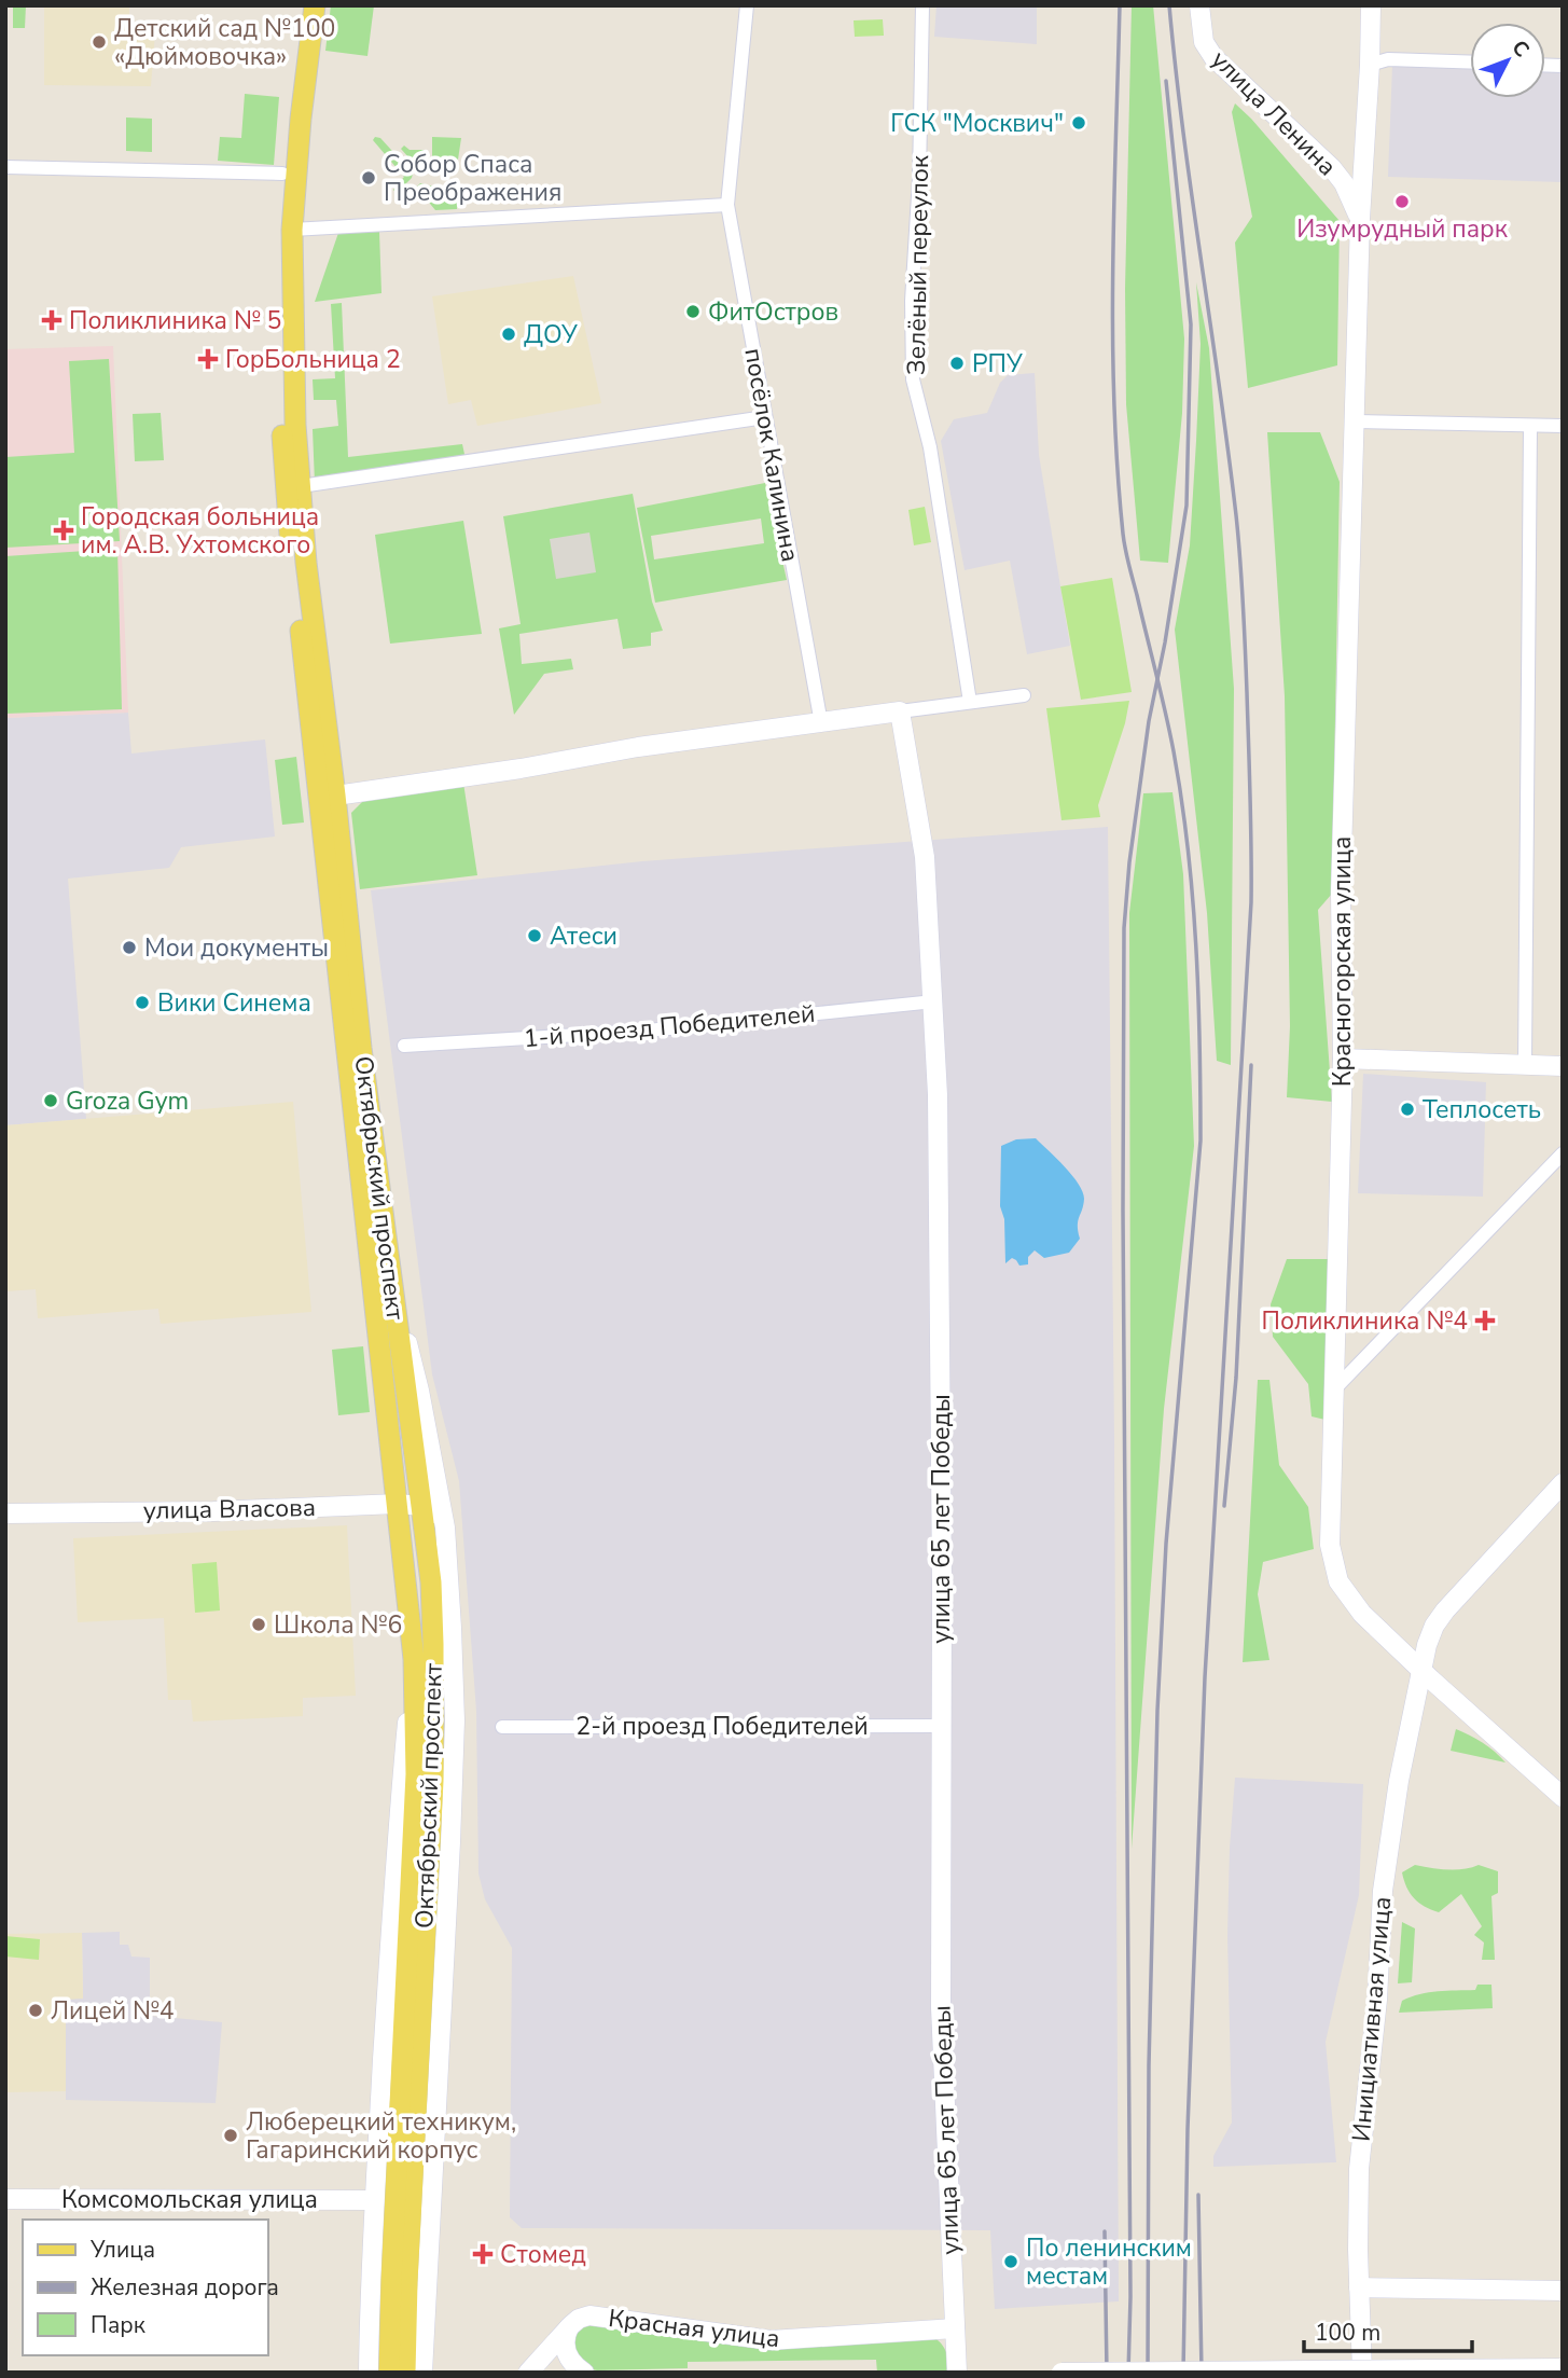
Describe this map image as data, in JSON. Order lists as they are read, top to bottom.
{
  "streets": {
    "main road": ["Октябрьский проспект"],
    "street": [
      "улица Ленина",
      "Зелёный переулок",
      "посёлок Калинина",
      "Красногорская улица",
      "1-й проезд Победителей",
      "улица Власова",
      "улица 65 лет Победы",
      "2-й проезд Победителей",
      "Инициативная улица",
      "Комсомольская улица",
      "Красная улица"
    ]
  },
  "crossings": [
    ["улица Ленина", "Красногорская улица"],
    ["Красногорская улица", "Инициативная улица"],
    ["1-й проезд Победителей", "улица 65 лет Победы"],
    ["Октябрьский проспект", "улица Власова"],
    ["улица 65 лет Победы", "2-й проезд Победителей"],
    ["улица 65 лет Победы", "Красная улица"]
  ],
  "places": {
    "other": [
      "Детский сад №100 «Дюймовочка»",
      "ГСК \"Москвич\"",
      "Собор Спаса Преображения",
      "Изумрудный парк",
      "ФитОстров",
      "ДОУ",
      "РПУ",
      "Атеси",
      "Мои документы",
      "Вики Синема",
      "Groza Gym",
      "Теплосеть",
      "Школа №6",
      "Лицей №4",
      "Люберецкий техникум, Гагаринский корпус",
      "По ленинским местам"
    ],
    "health": [
      "Поликлиника № 5",
      "ГорБольница 2",
      "Городская больница им. А.В. Ухтомского",
      "Поликлиника №4",
      "Стомед"
    ]
  },
  "legend": ["Улица", "Железная дорога", "Парк"],
  "scale_bar": "100 m",
  "north": "top right"
}
